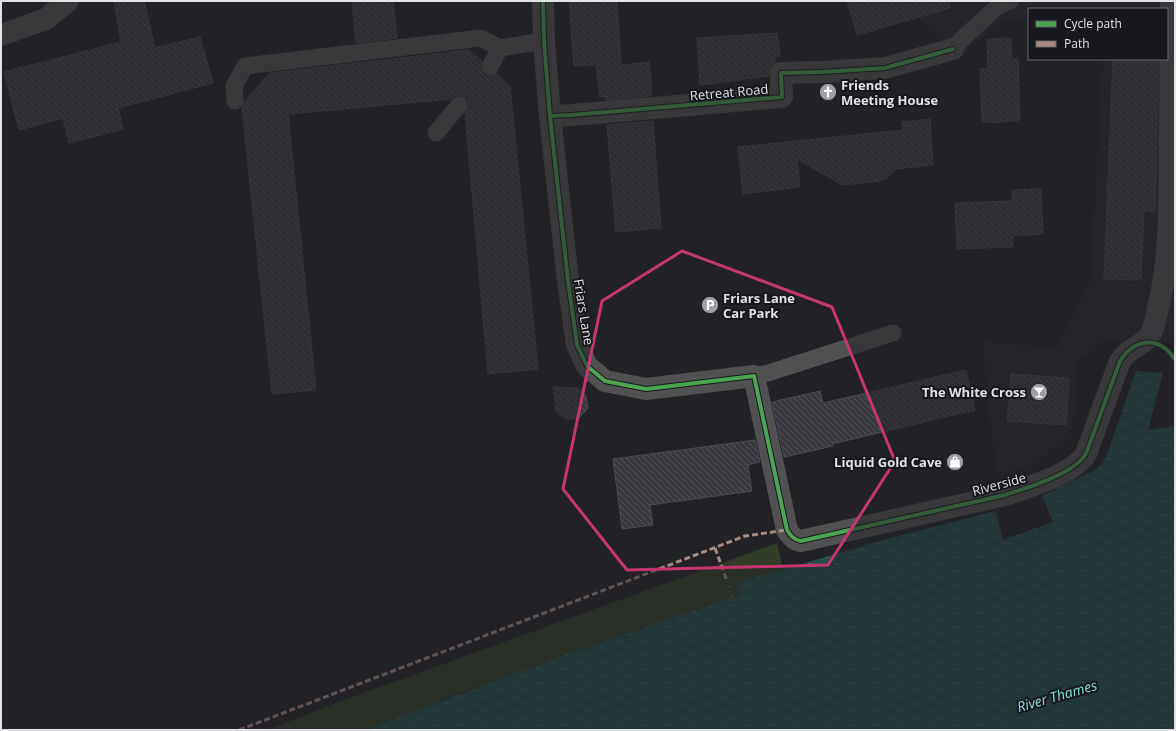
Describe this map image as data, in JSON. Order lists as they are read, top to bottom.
{
  "streets": {
    "street": ["Retreat Road", "Friars Lane", "Riverside"]
  },
  "crossings": [
    ["Retreat Road", "Friars Lane"],
    ["Friars Lane", "Riverside"]
  ],
  "water": ["River Thames"],
  "places": {
    "church": ["Friends Meeting House"],
    "parking": ["Friars Lane Car Park"],
    "bar": ["The White Cross"],
    "shop": ["Liquid Gold Cave"]
  },
  "legend": ["Cycle path", "Path"]
}
